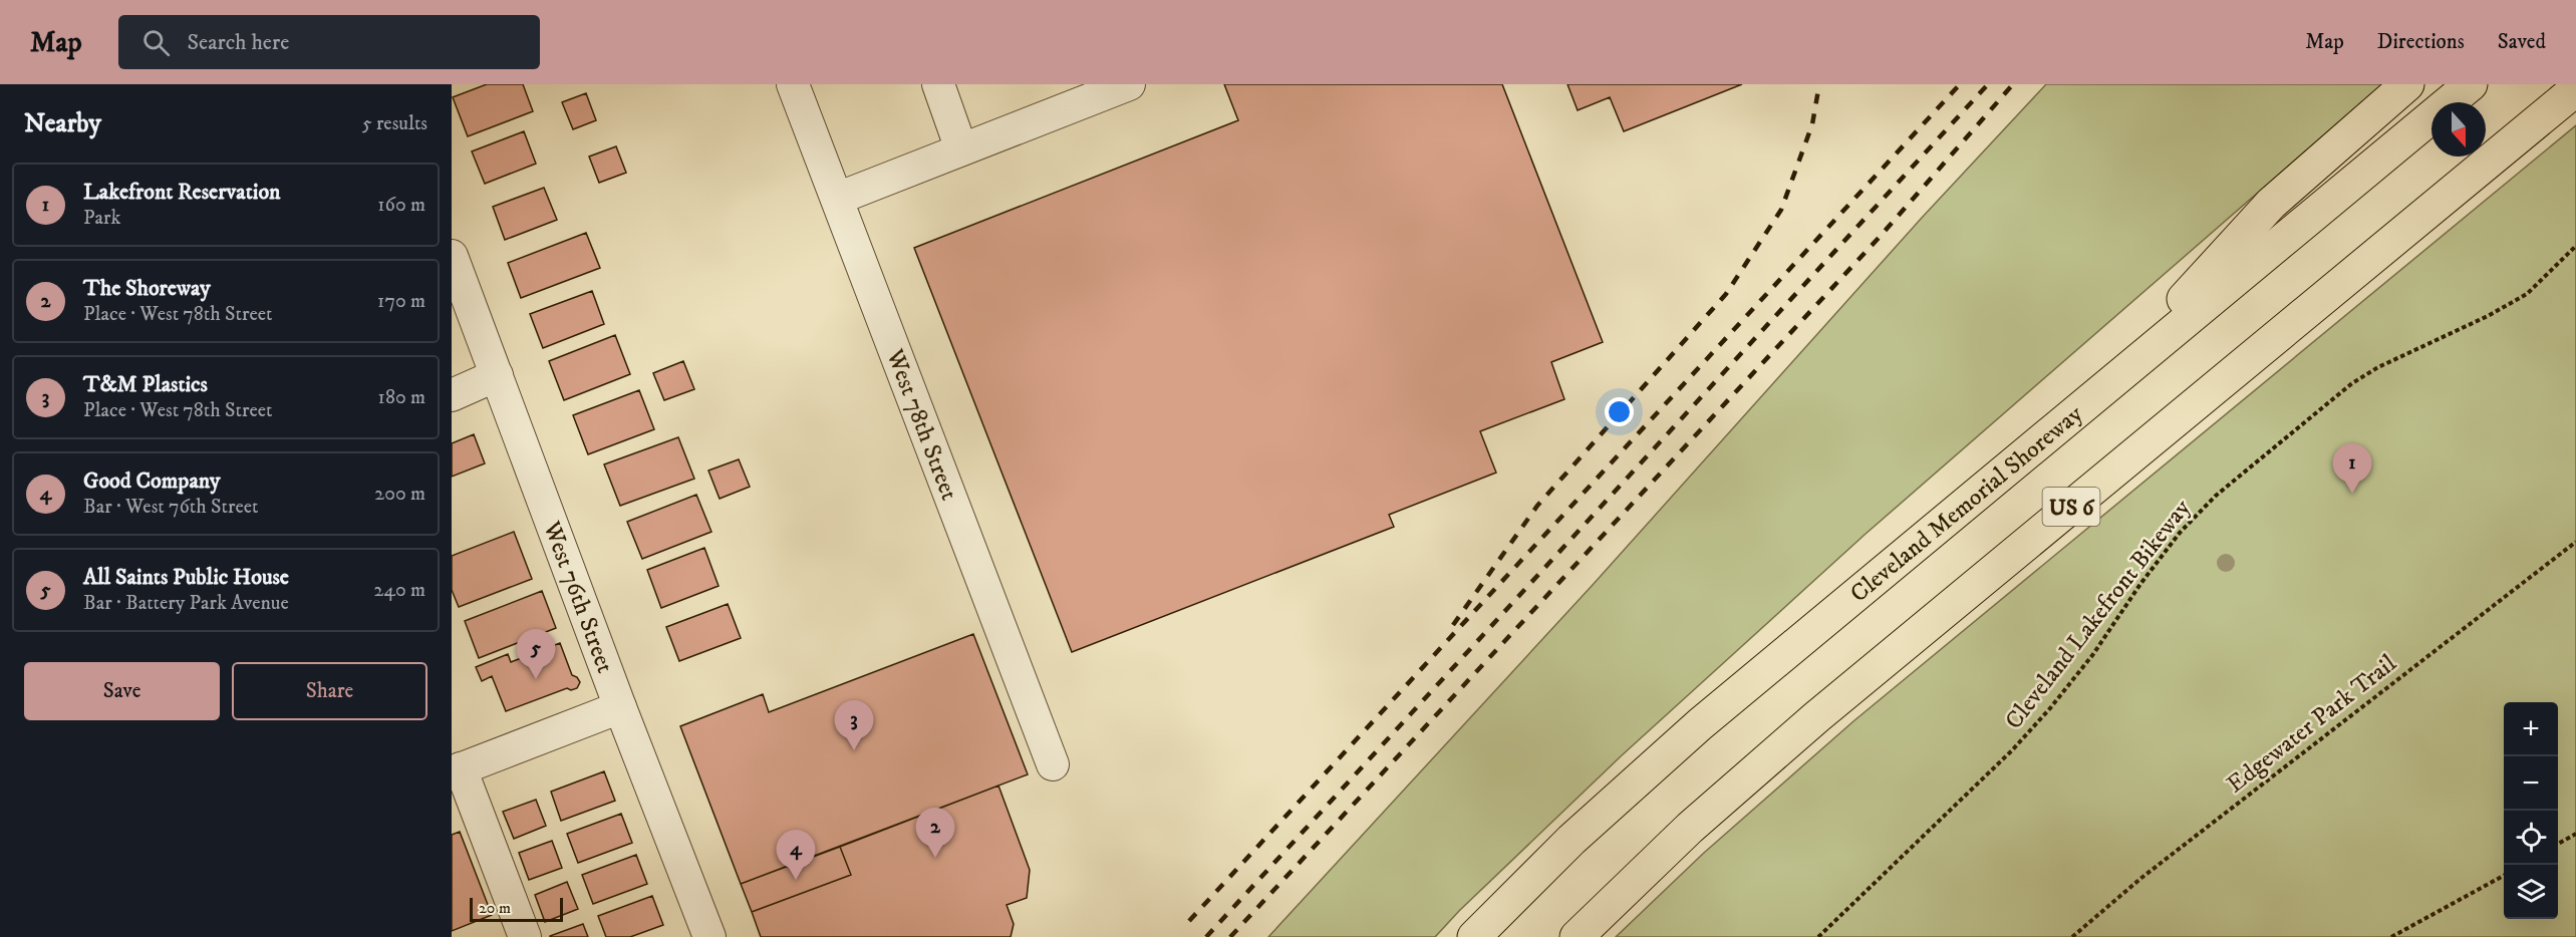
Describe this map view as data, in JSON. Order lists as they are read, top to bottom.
{
  "streets": {
    "highway": ["Cleveland Memorial Shoreway", "US 6"],
    "street": ["West 78th Street", "West 76th Street"],
    "path": ["Cleveland Lakefront Bikeway", "Edgewater Park Trail"]
  },
  "scale_bar": "20 m",
  "north": "bottom",
  "page": {
    "header": "Map",
    "search": "Search here",
    "nav": ["Map", "Directions", "Saved"],
    "heading": ["Nearby", "5 results"],
    "list": [
      {
        "mark": "1",
        "name": "Lakefront Reservation",
        "note": "Park",
        "value": "160 m"
      },
      {
        "mark": "2",
        "name": "The Shoreway",
        "note": "Place · West 78th Street",
        "value": "170 m"
      },
      {
        "mark": "3",
        "name": "T&M Plastics",
        "note": "Place · West 78th Street",
        "value": "180 m"
      },
      {
        "mark": "4",
        "name": "Good Company",
        "note": "Bar · West 76th Street",
        "value": "200 m"
      },
      {
        "mark": "5",
        "name": "All Saints Public House",
        "note": "Bar · Battery Park Avenue",
        "value": "240 m"
      }
    ],
    "pins": [
      "1",
      "5",
      "3",
      "2",
      "4"
    ],
    "buttons": ["Save", "Share"],
    "map_buttons": ["+", "−"],
    "scale": "20 m"
  }
}
